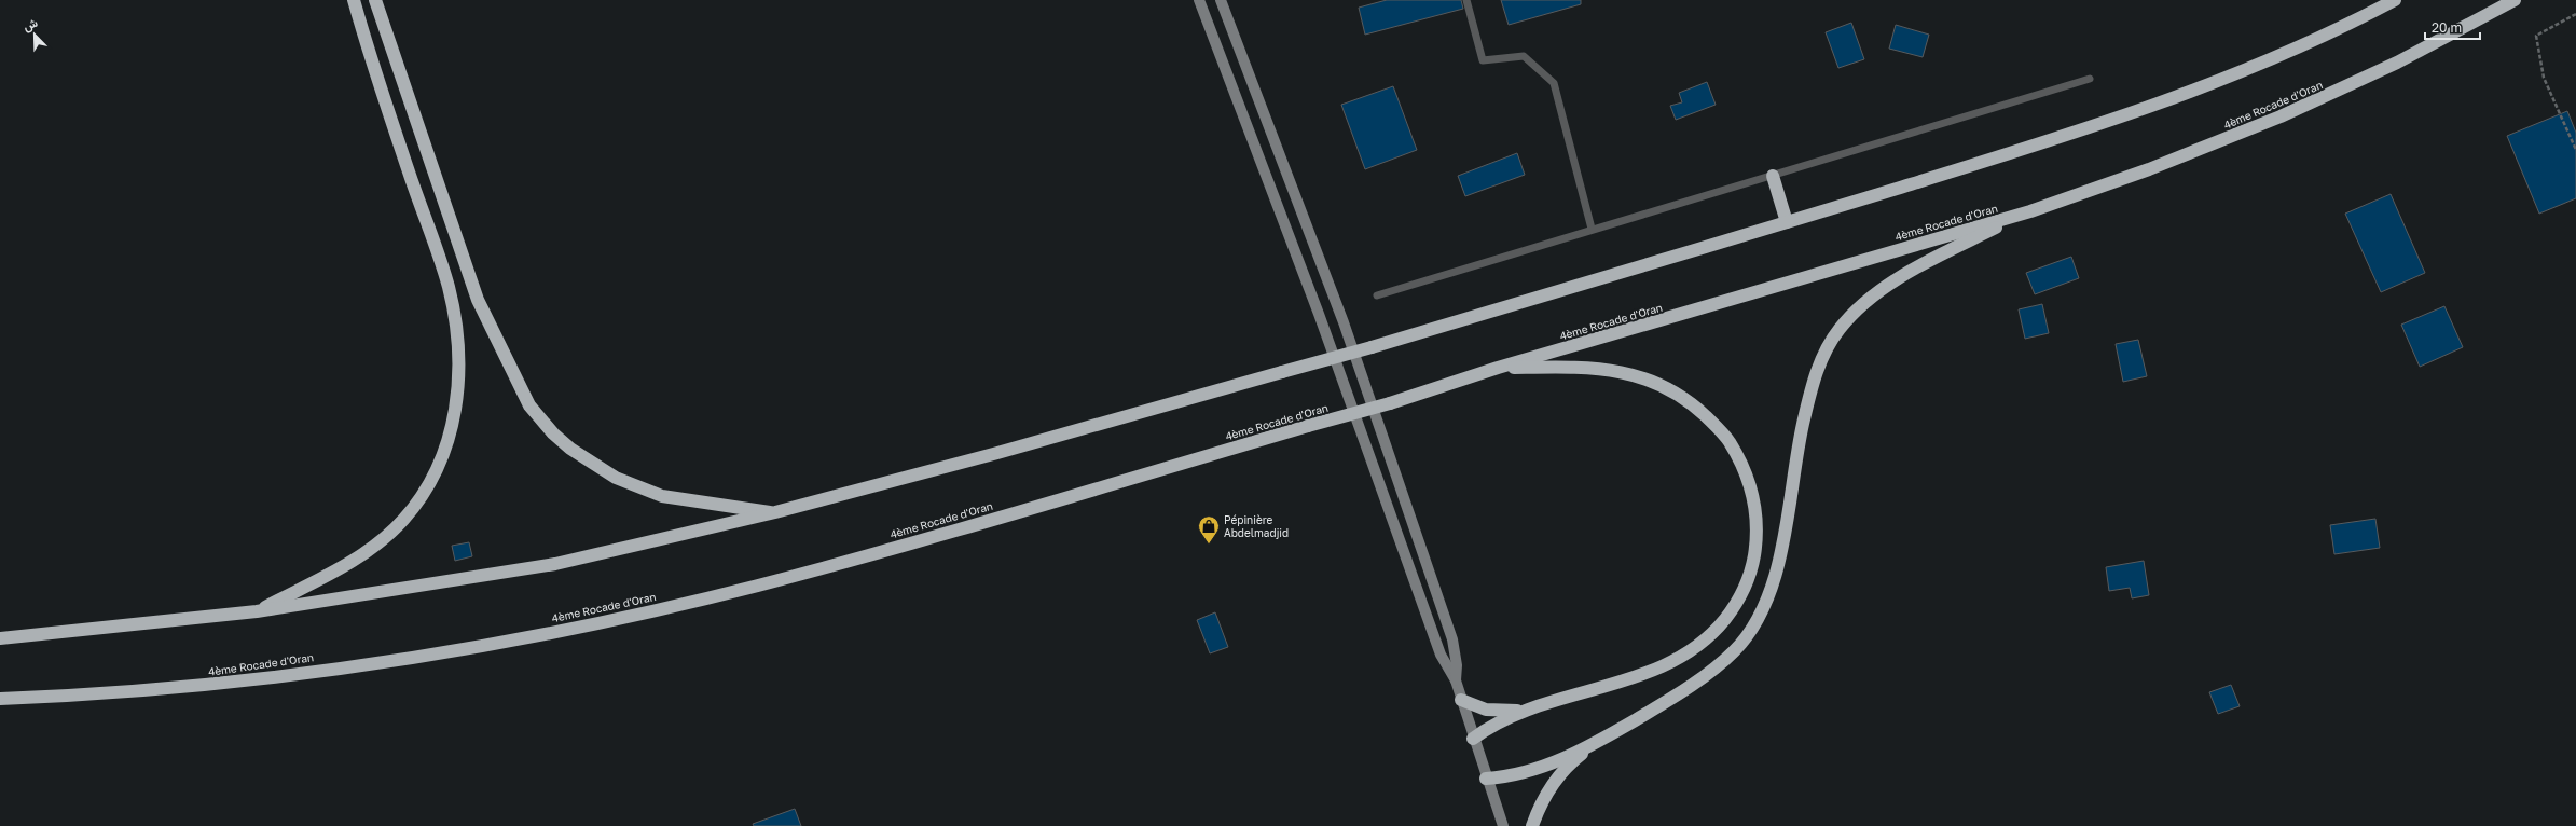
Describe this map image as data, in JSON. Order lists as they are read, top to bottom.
{
  "streets": {
    "highway": ["4ème Rocade d'Oran"]
  },
  "places": {
    "shop": ["Pépinière Abdelmadjid"]
  },
  "scale_bar": "20 m",
  "north": "top left"
}
